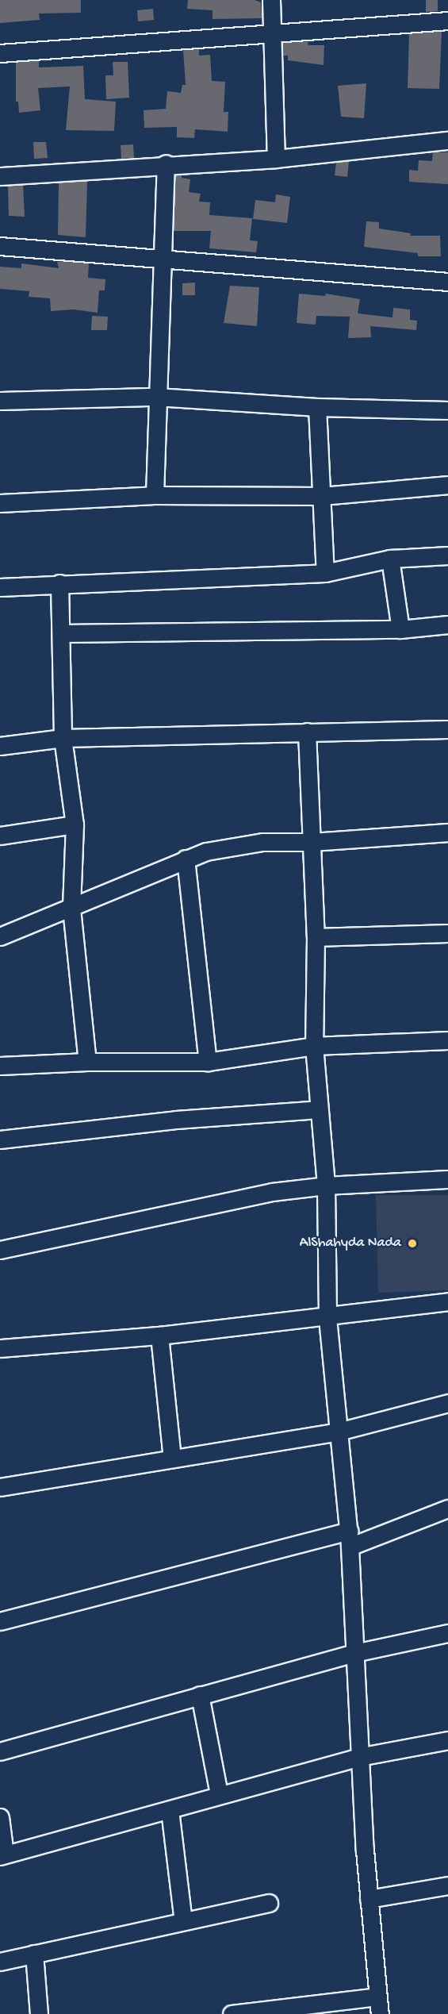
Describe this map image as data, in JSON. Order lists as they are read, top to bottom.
{
  "places": ["AlShahyda Nada"]
}
